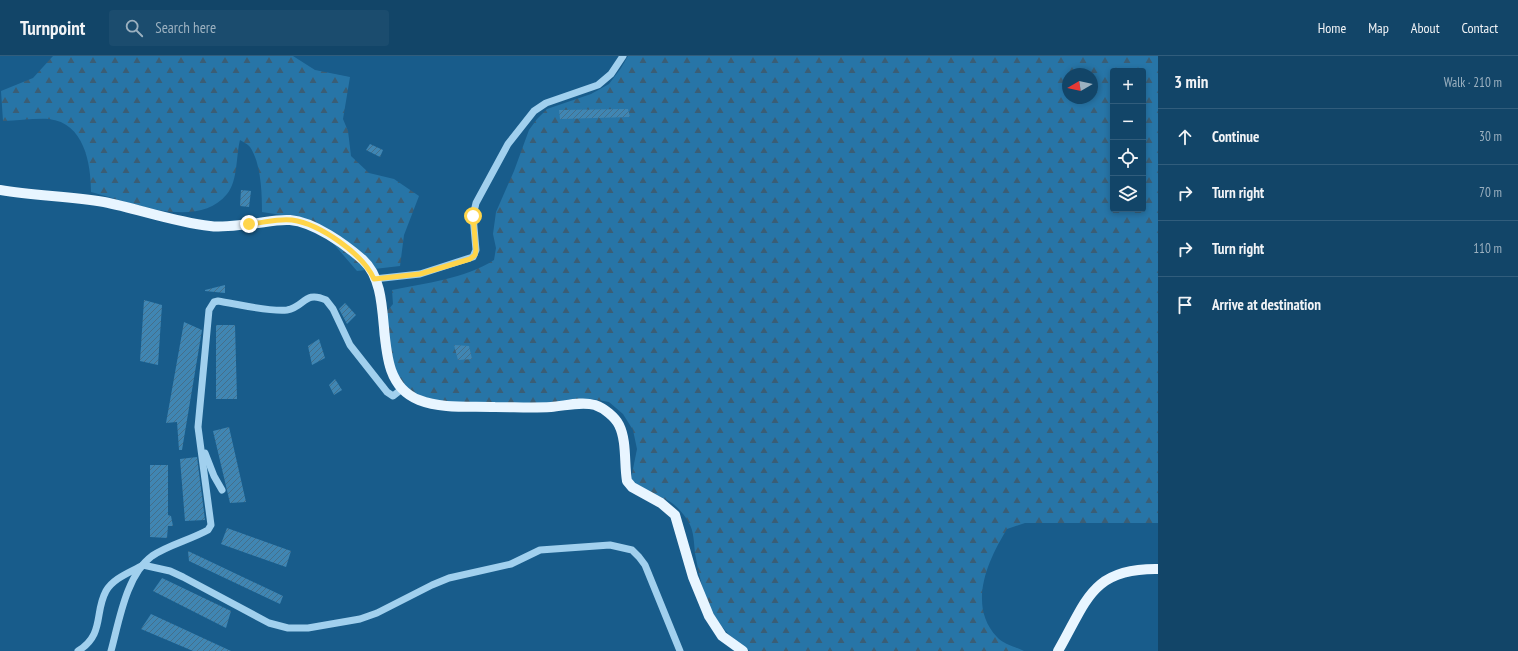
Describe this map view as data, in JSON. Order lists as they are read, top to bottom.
{
  "north": "left",
  "page": {
    "header": "Turnpoint",
    "search": "Search here",
    "nav": [
      "Home",
      "Map",
      "About",
      "Contact"
    ],
    "heading": ["3 min", "Walk · 210 m"],
    "map_buttons": ["+", "−"],
    "list": [
      ["Continue", "30 m"],
      ["Turn right", "70 m"],
      ["Turn right", "110 m"],
      "Arrive at destination"
    ]
  }
}
